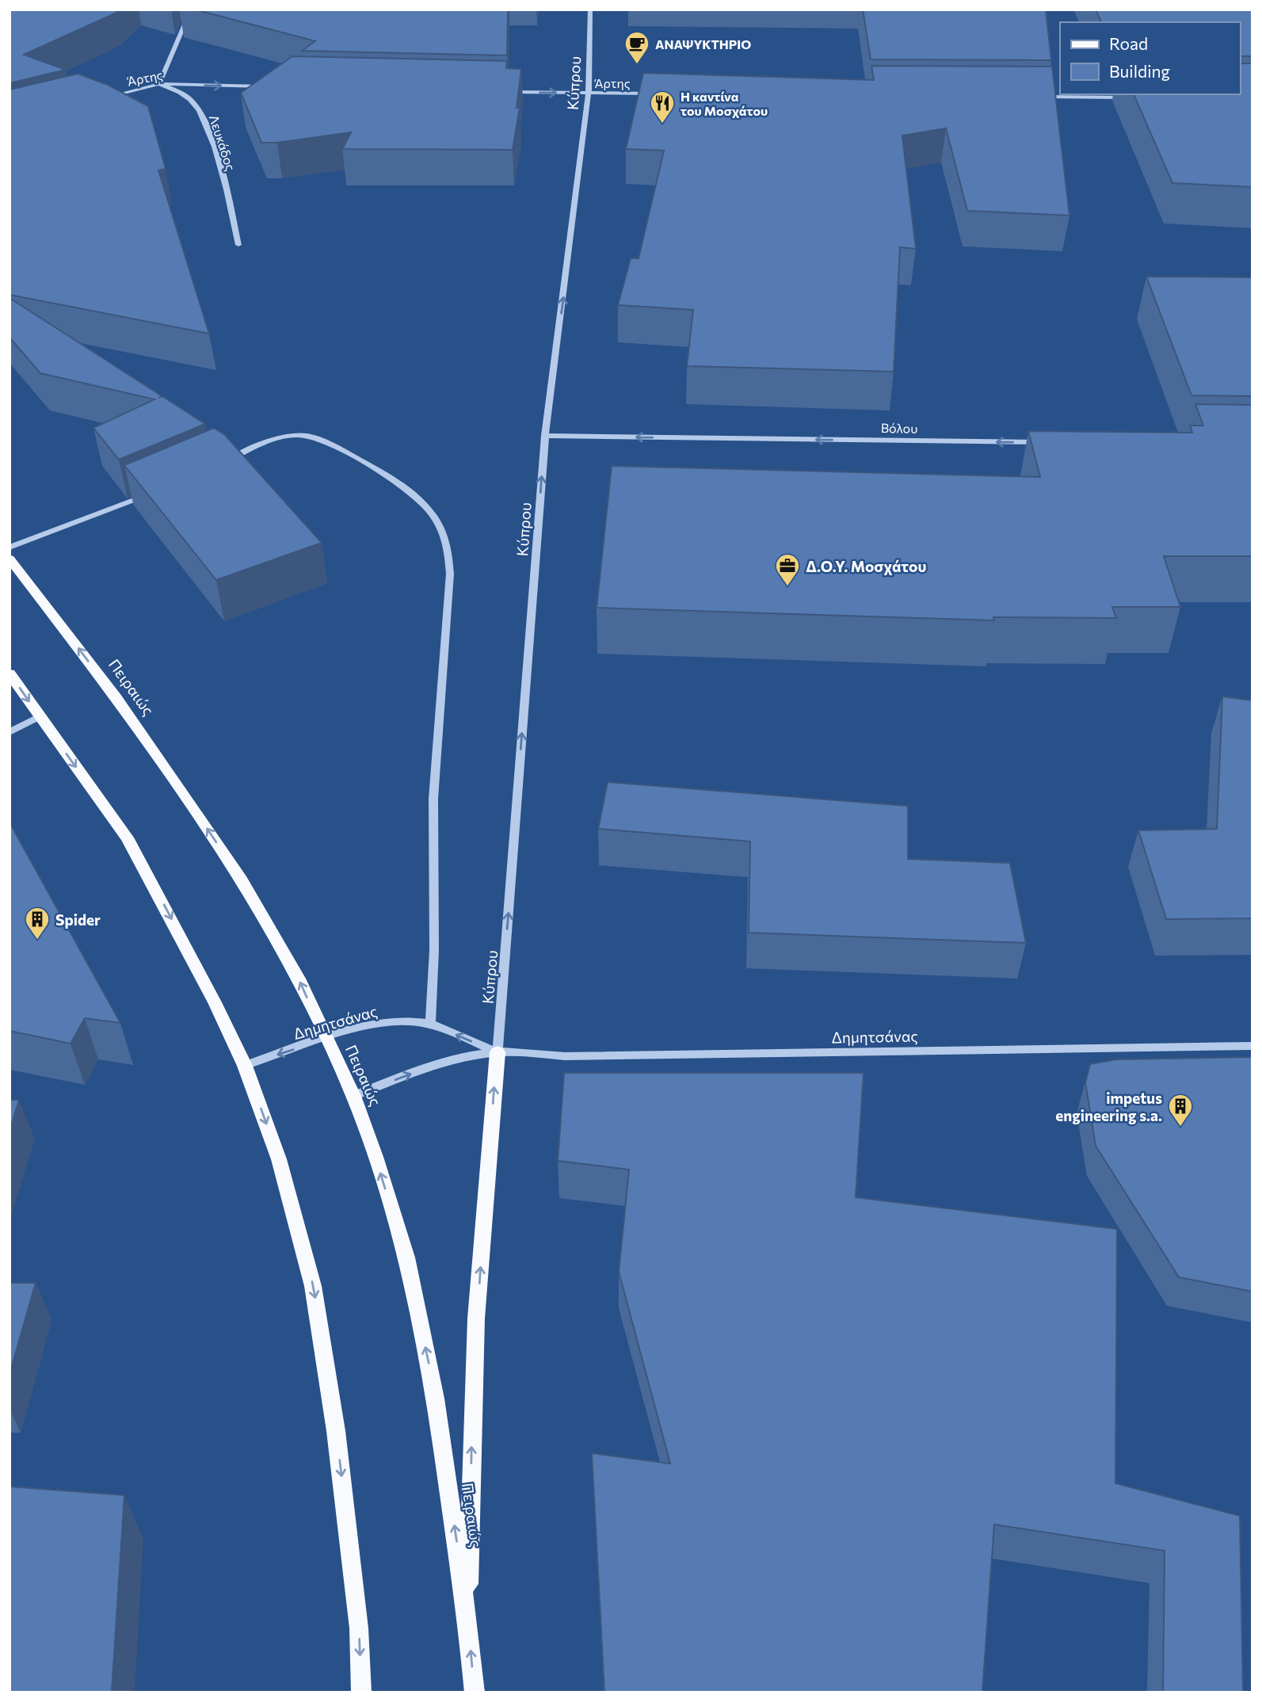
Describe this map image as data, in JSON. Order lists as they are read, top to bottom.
{
  "streets": {
    "main road": ["Πειραιώς"],
    "street": [
      "Άρτης",
      "Κύπρου",
      "Λευκάδος",
      "Βόλου",
      "Δημητσάνας"
    ]
  },
  "crossings": [
    ["Άρτης", "Κύπρου"],
    ["Άρτης", "Λευκάδος"],
    ["Κύπρου", "Βόλου"],
    ["Κύπρου", "Δημητσάνας"],
    ["Πειραιώς", "Δημητσάνας"]
  ],
  "one_way": ["Άρτης", "Κύπρου", "Βόλου"],
  "places": {
    "cafe": ["ΑΝΑΨΥΚΤΗΡΙΟ"],
    "restaurant": ["Η καντίνα του Μοσχάτου"],
    "office": ["Δ.Ο.Υ. Μοσχάτου"],
    "building": ["Spider", "impetus engineering s.a."]
  },
  "legend": ["Road", "Building"]
}
